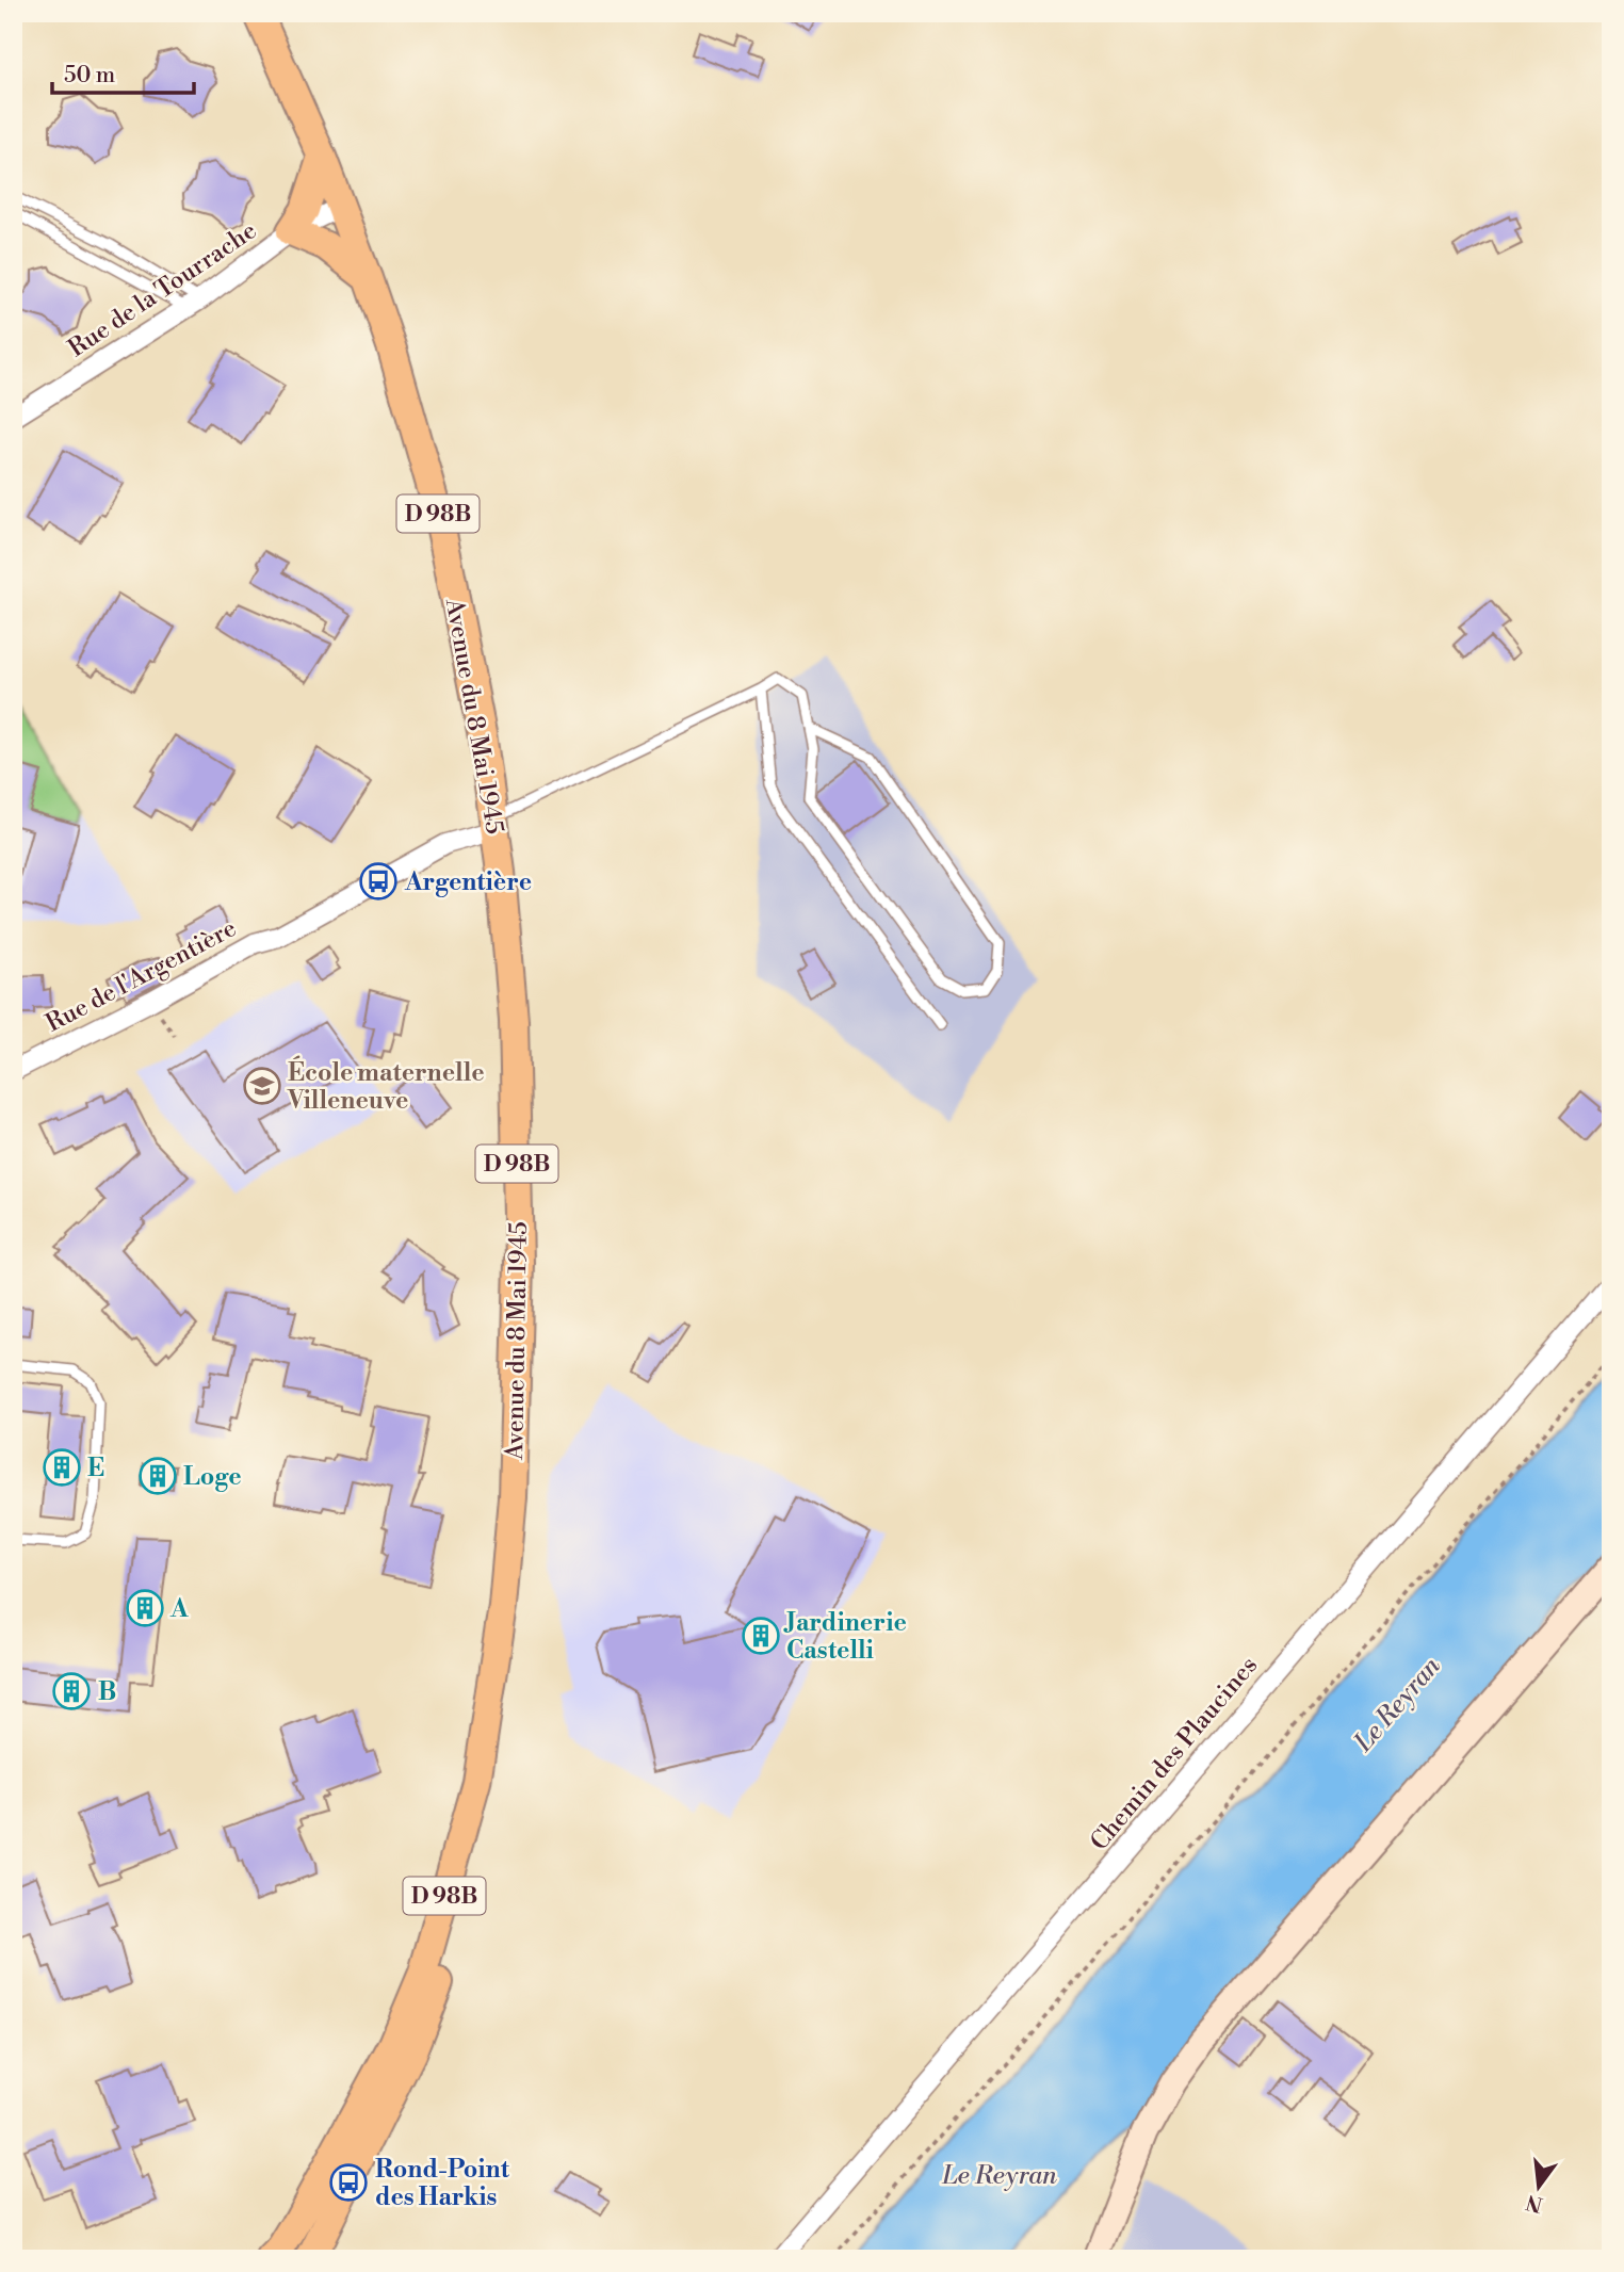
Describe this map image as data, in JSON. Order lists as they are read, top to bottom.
{
  "streets": {
    "main road": ["D 98B", "Avenue du 8 Mai 1945"],
    "street": ["Rue de la Tourrache", "Rue de l'Argentière", "Chemin des Plaucines"]
  },
  "crossings": [
    ["Rue de la Tourrache", "Avenue du 8 Mai 1945"],
    ["Avenue du 8 Mai 1945", "Rue de l'Argentière"]
  ],
  "water": ["Le Reyran"],
  "places": {
    "bus stop": ["Argentière", "Rond-Point des Harkis"],
    "school or university": ["École maternelle Villeneuve"],
    "building": [
      "E",
      "Loge",
      "A",
      "Jardinerie Castelli",
      "B"
    ]
  },
  "scale_bar": "50 m",
  "north": "bottom"
}
